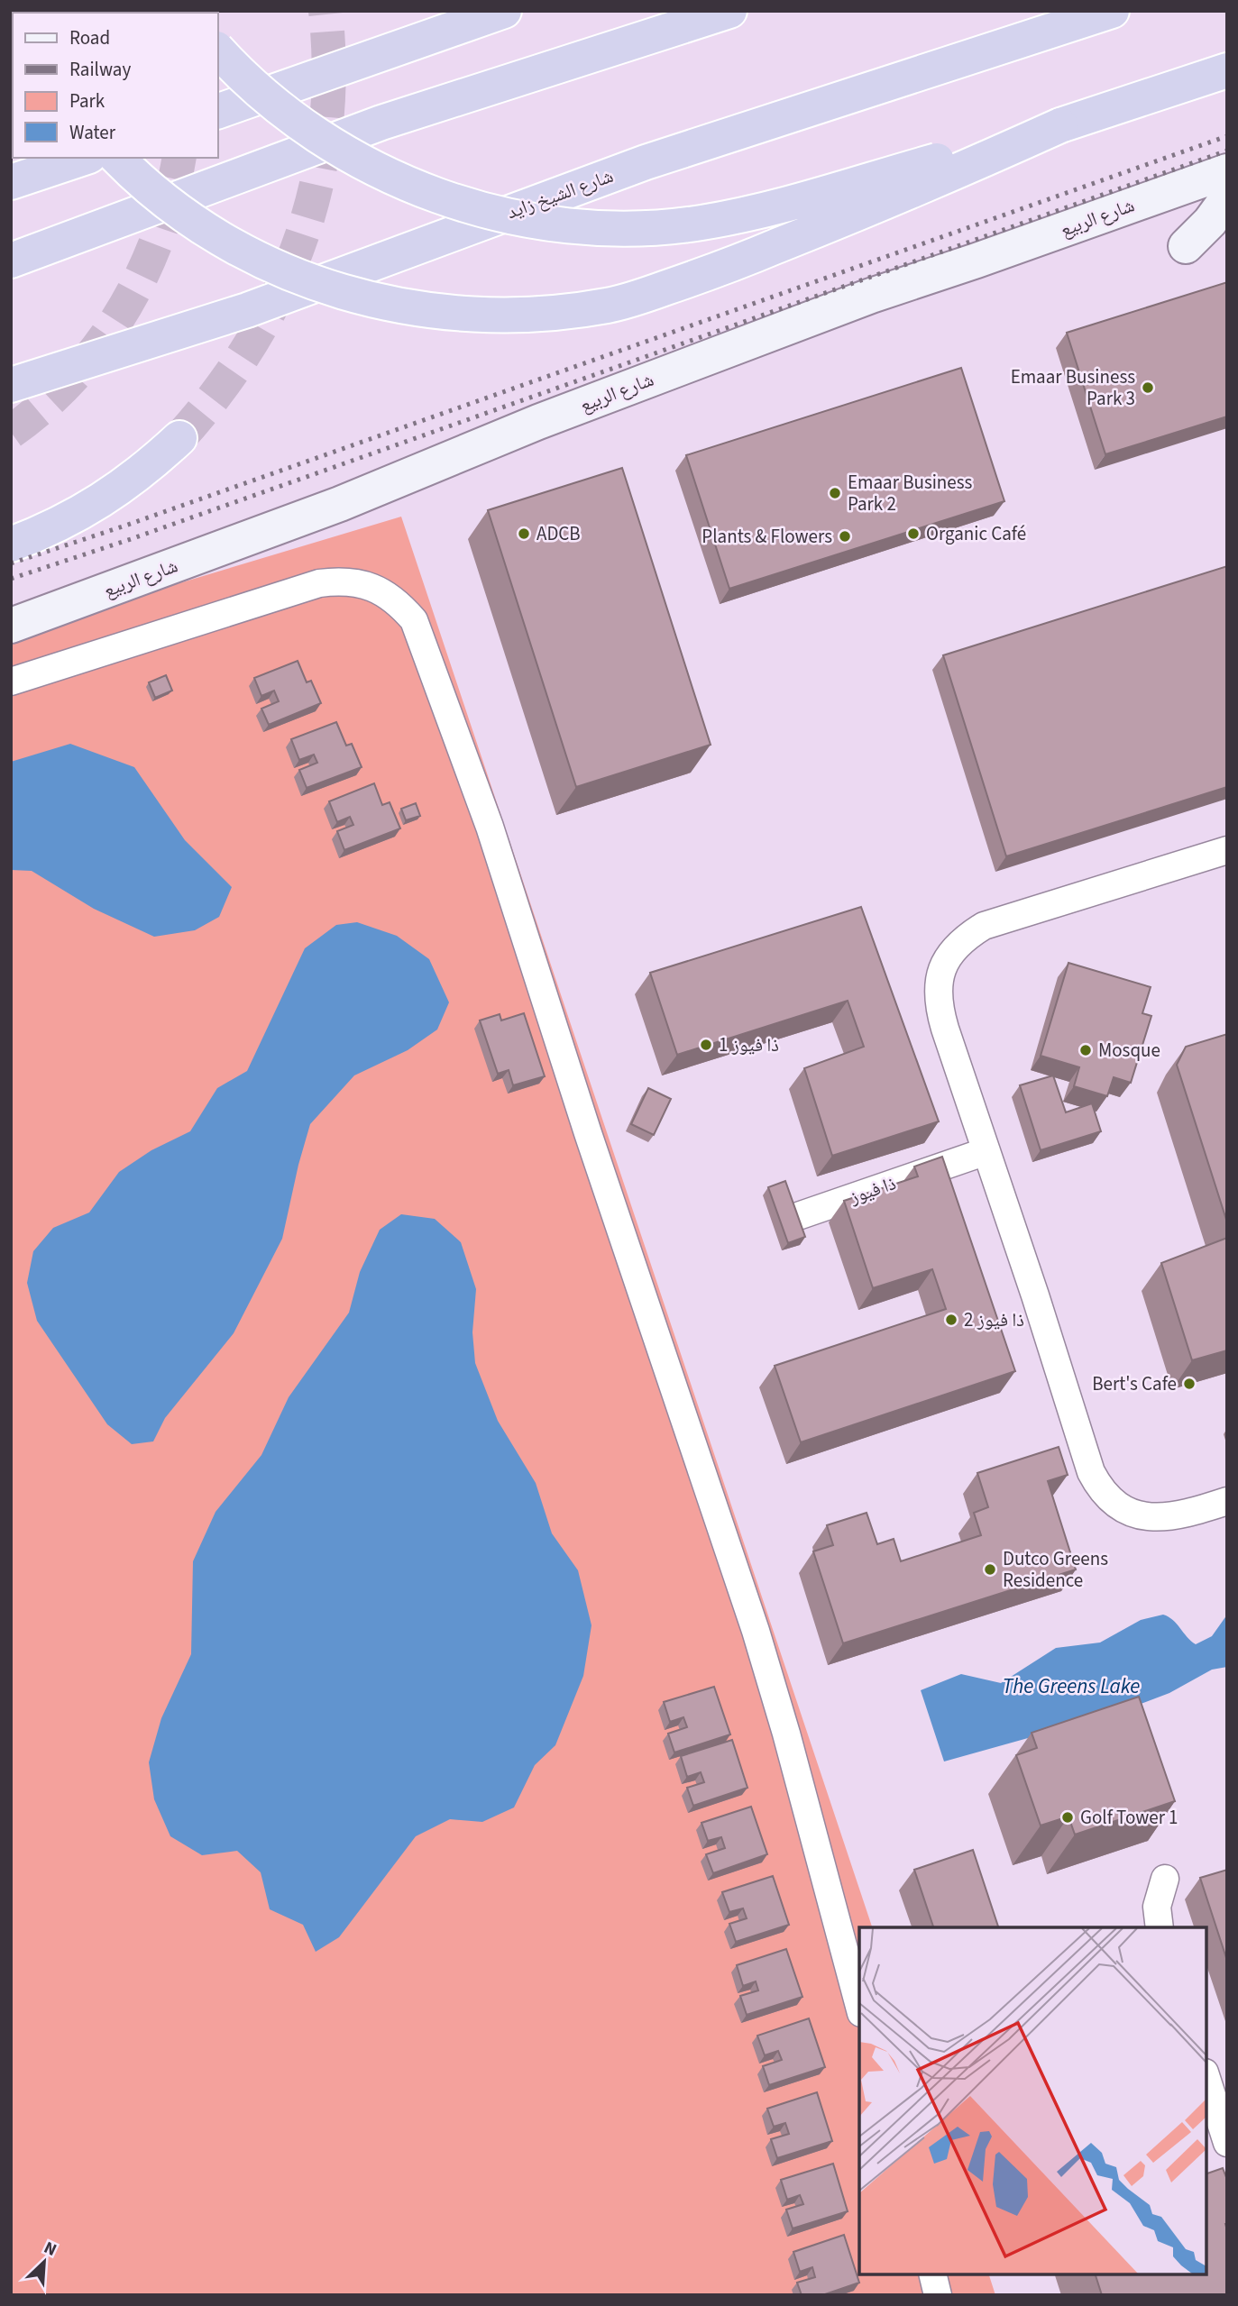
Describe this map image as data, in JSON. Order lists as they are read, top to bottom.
{
  "streets": {
    "highway": ["شارع الشيخ زايد"],
    "main road": ["شارع الربيع"],
    "street": ["ذا فيوز"]
  },
  "water": ["The Greens Lake"],
  "places": [
    "Emaar Business Park 3",
    "Emaar Business Park 2",
    "ADCB",
    "Organic Café",
    "Plants & Flowers",
    "ذا فيوز 1",
    "Mosque",
    "ذا فيوز 2",
    "Bert's Cafe",
    "Dutco Greens Residence",
    "Golf Tower 1"
  ],
  "legend": [
    "Road",
    "Railway",
    "Park",
    "Water"
  ],
  "north": "top right"
}
